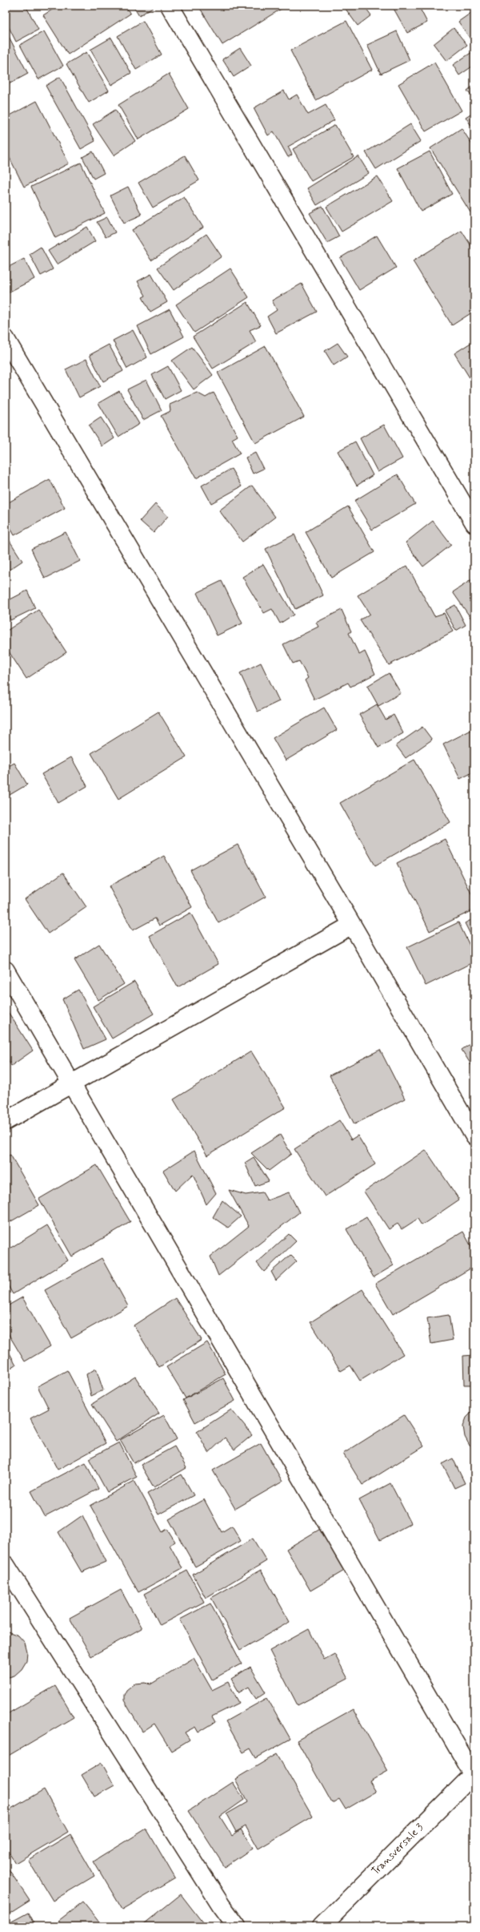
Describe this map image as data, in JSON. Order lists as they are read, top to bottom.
{
  "streets": {
    "street": ["Transversale 3"]
  }
}
